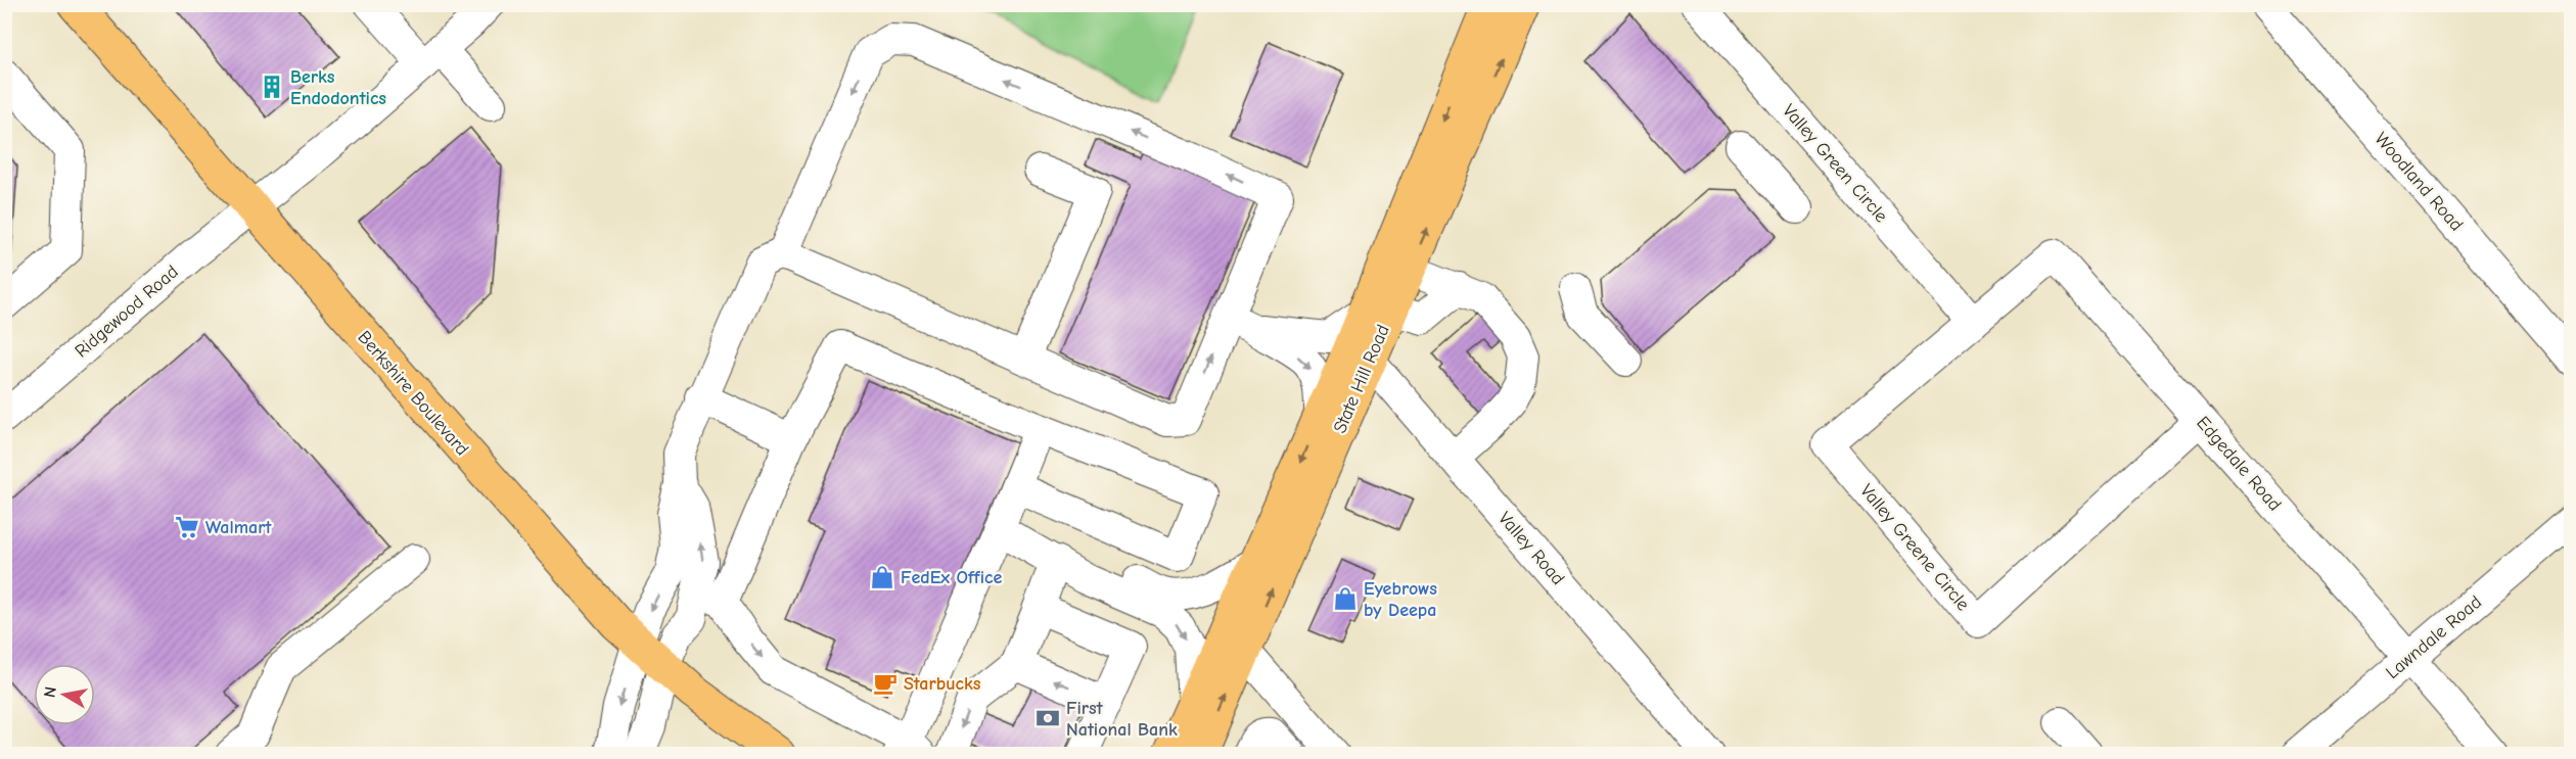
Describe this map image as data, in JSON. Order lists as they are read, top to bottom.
{
  "streets": {
    "main road": ["State Hill Road", "Berkshire Boulevard"],
    "street": [
      "Valley Green Circle",
      "Woodland Road",
      "Ridgewood Road",
      "Edgedale Road",
      "Valley Greene Circle",
      "Valley Road",
      "Lawndale Road"
    ]
  },
  "crossings": [
    ["Valley Green Circle", "Edgedale Road"],
    ["Valley Green Circle", "Valley Greene Circle"],
    ["Ridgewood Road", "Berkshire Boulevard"],
    ["State Hill Road", "Valley Road"],
    ["Edgedale Road", "Valley Greene Circle"],
    ["Edgedale Road", "Lawndale Road"]
  ],
  "places": {
    "building": ["Berks Endodontics"],
    "supermarket": ["Walmart"],
    "shop": ["FedEx Office", "Eyebrows by Deepa"],
    "cafe": ["Starbucks"],
    "bank": ["First National Bank"]
  },
  "north": "left"
}
